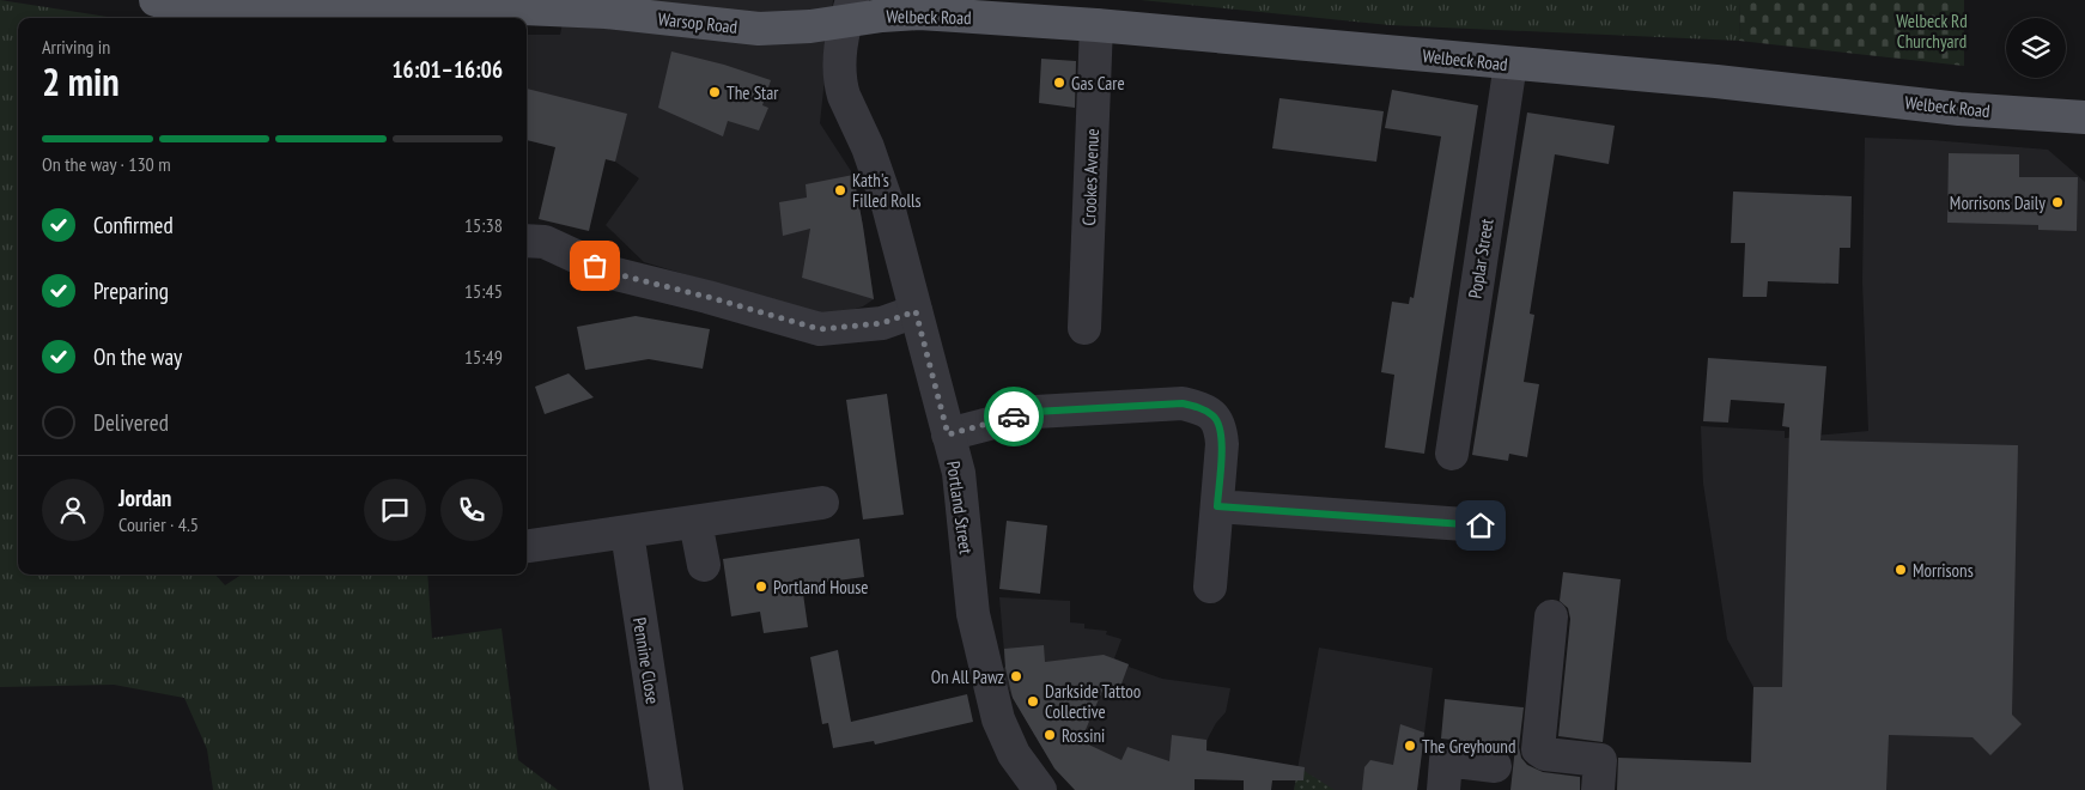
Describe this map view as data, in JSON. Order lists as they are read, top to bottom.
{
  "streets": {
    "main road": ["Welbeck Road", "Warsop Road"],
    "street": [
      "Crookes Avenue",
      "Poplar Street",
      "Portland Street",
      "Pennine Close"
    ]
  },
  "crossings": [
    ["Welbeck Road", "Warsop Road"],
    ["Welbeck Road", "Crookes Avenue"],
    ["Welbeck Road", "Poplar Street"],
    ["Welbeck Road", "Portland Street"],
    ["Warsop Road", "Portland Street"]
  ],
  "parks": ["Welbeck Rd Churchyard"],
  "places": [
    "Gas Care",
    "The Star",
    "Kath's Filled Rolls",
    "Morrisons Daily",
    "Morrisons",
    "Portland House",
    "On All Pawz",
    "Darkside Tattoo Collective",
    "Rossini",
    "The Greyhound"
  ],
  "page": {
    "heading": ["2 min", "Arriving in", "16:01–16:06"],
    "panel": ["Jordan", "Courier · 4.5"],
    "bar": "On the way · 130 m",
    "list": [
      ["Confirmed", "15:38"],
      ["Preparing", "15:45"],
      ["On the way", "15:49"],
      "Delivered"
    ]
  }
}
